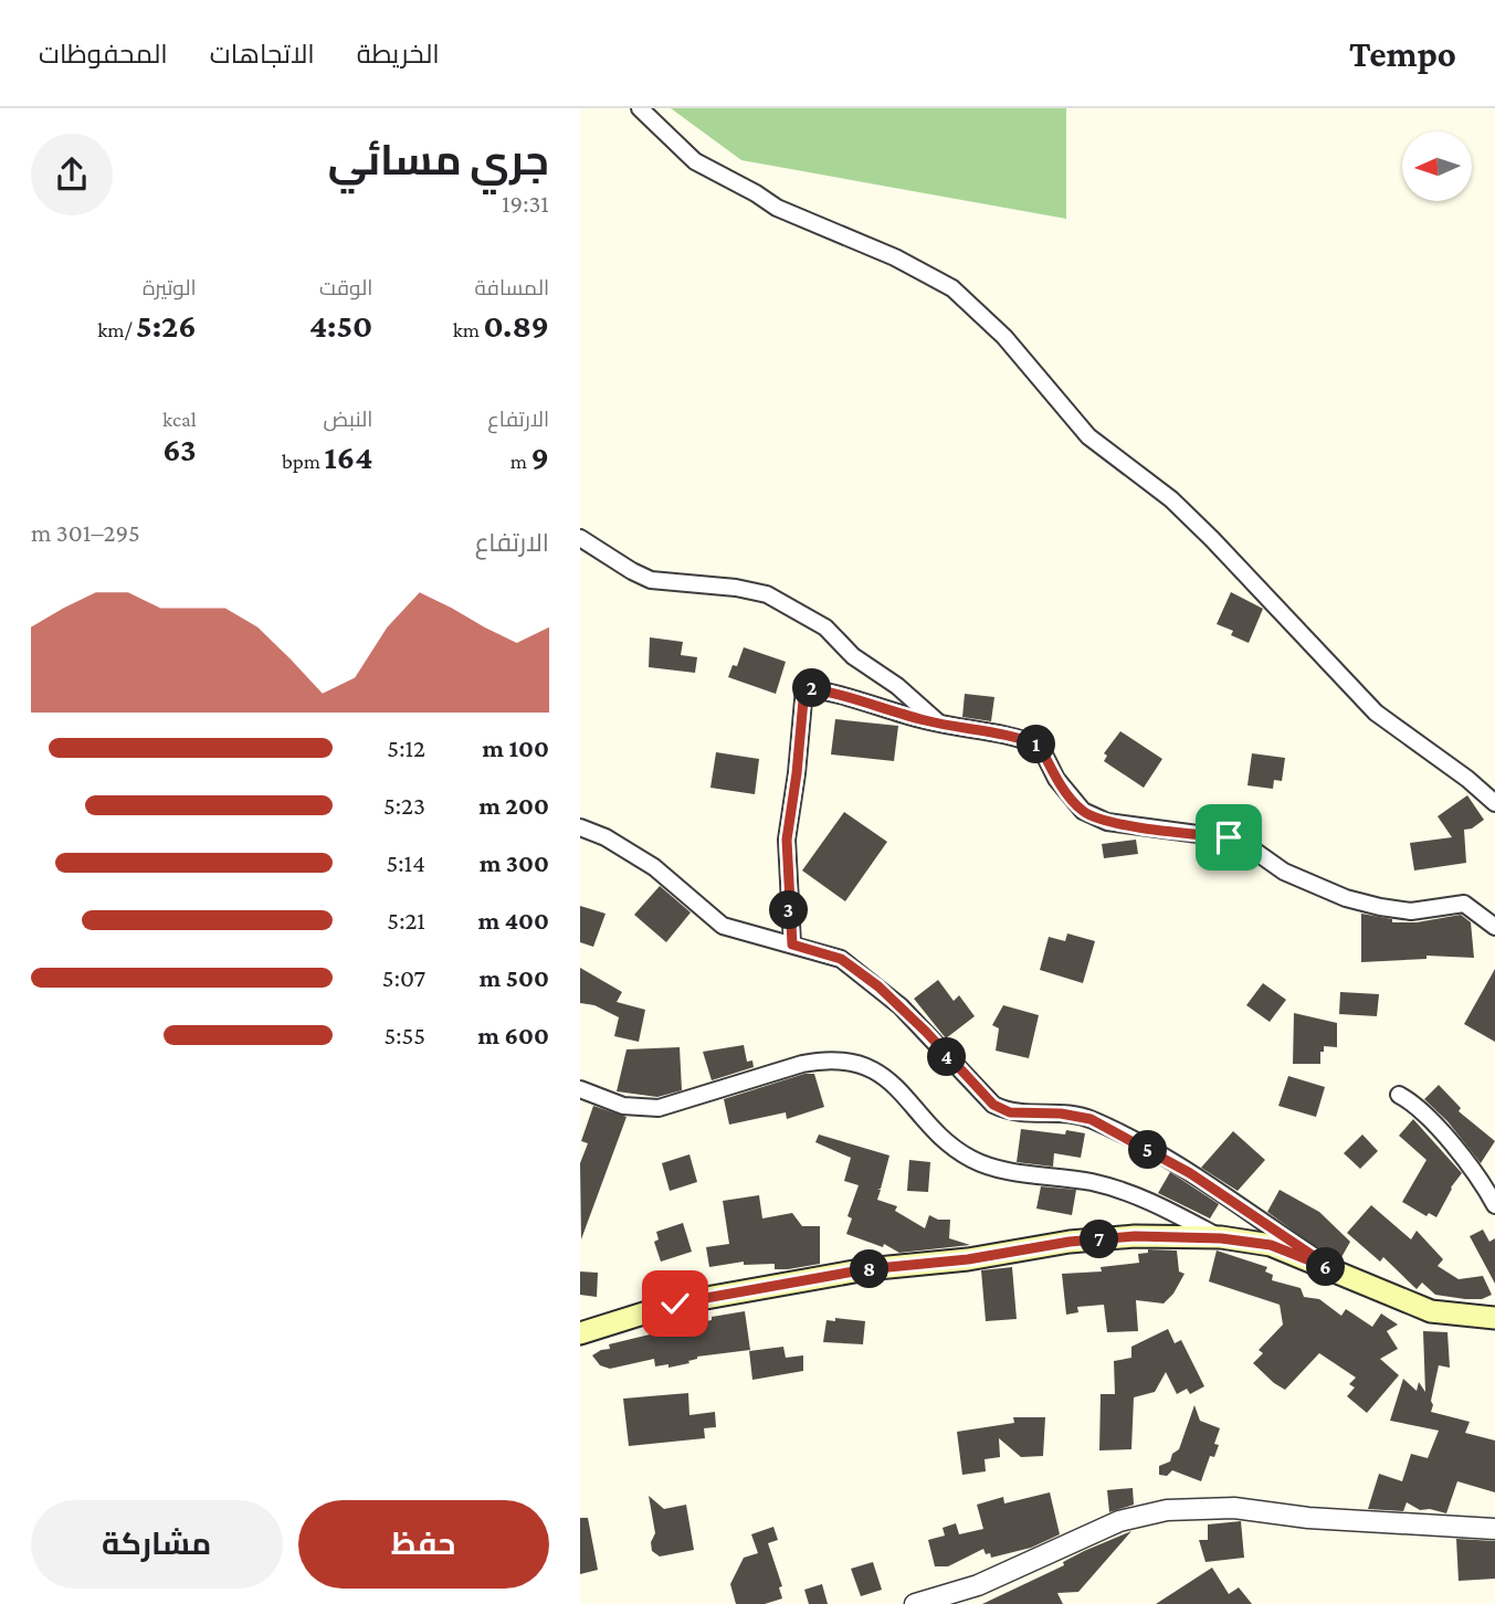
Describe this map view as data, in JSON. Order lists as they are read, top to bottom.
{
  "north": "left",
  "page": {
    "header": "Tempo",
    "nav": ["الخريطة", "الاتجاهات", "المحفوظات"],
    "heading": ["جري مسائي", "19:31"],
    "stats": [
      ["المسافة", "0.89 km"],
      ["الوقت", "4:50"],
      ["الوتيرة", "5:26 /km"],
      ["الارتفاع", "9 m"],
      ["النبض", "164 bpm"],
      ["kcal", "63"]
    ],
    "chart": ["الارتفاع", "295–301 m"],
    "pins": [
      "2",
      "1",
      "3",
      "4",
      "5",
      "7",
      "6",
      "8"
    ],
    "list": [
      {
        "name": "100 m",
        "note": "5:12"
      },
      {
        "name": "200 m",
        "note": "5:23"
      },
      {
        "name": "300 m",
        "note": "5:14"
      },
      {
        "name": "400 m",
        "note": "5:21"
      },
      {
        "name": "500 m",
        "note": "5:07"
      },
      {
        "name": "600 m",
        "note": "5:55"
      }
    ],
    "buttons": ["حفظ", "مشاركة"]
  }
}
